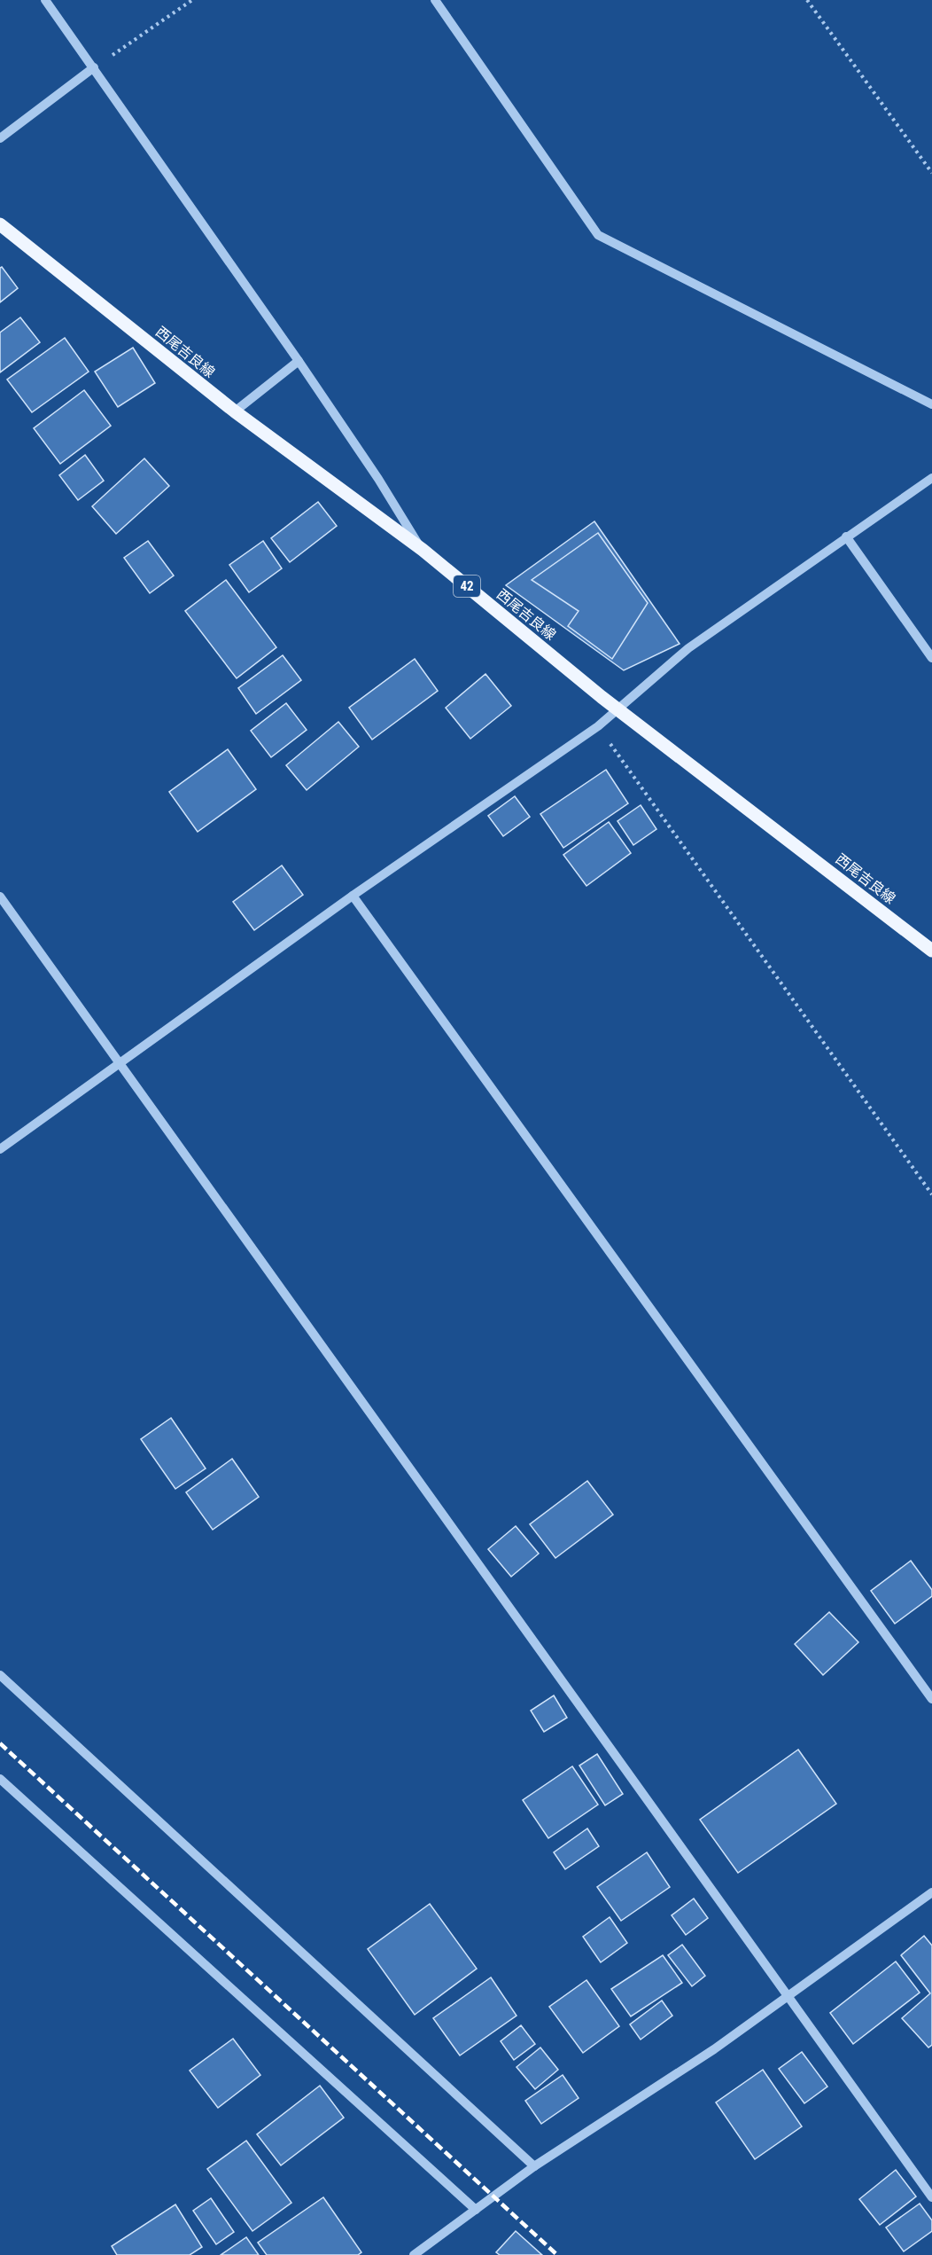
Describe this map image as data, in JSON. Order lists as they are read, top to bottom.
{
  "streets": {
    "main road": ["西尾吉良線", "42"]
  }
}
